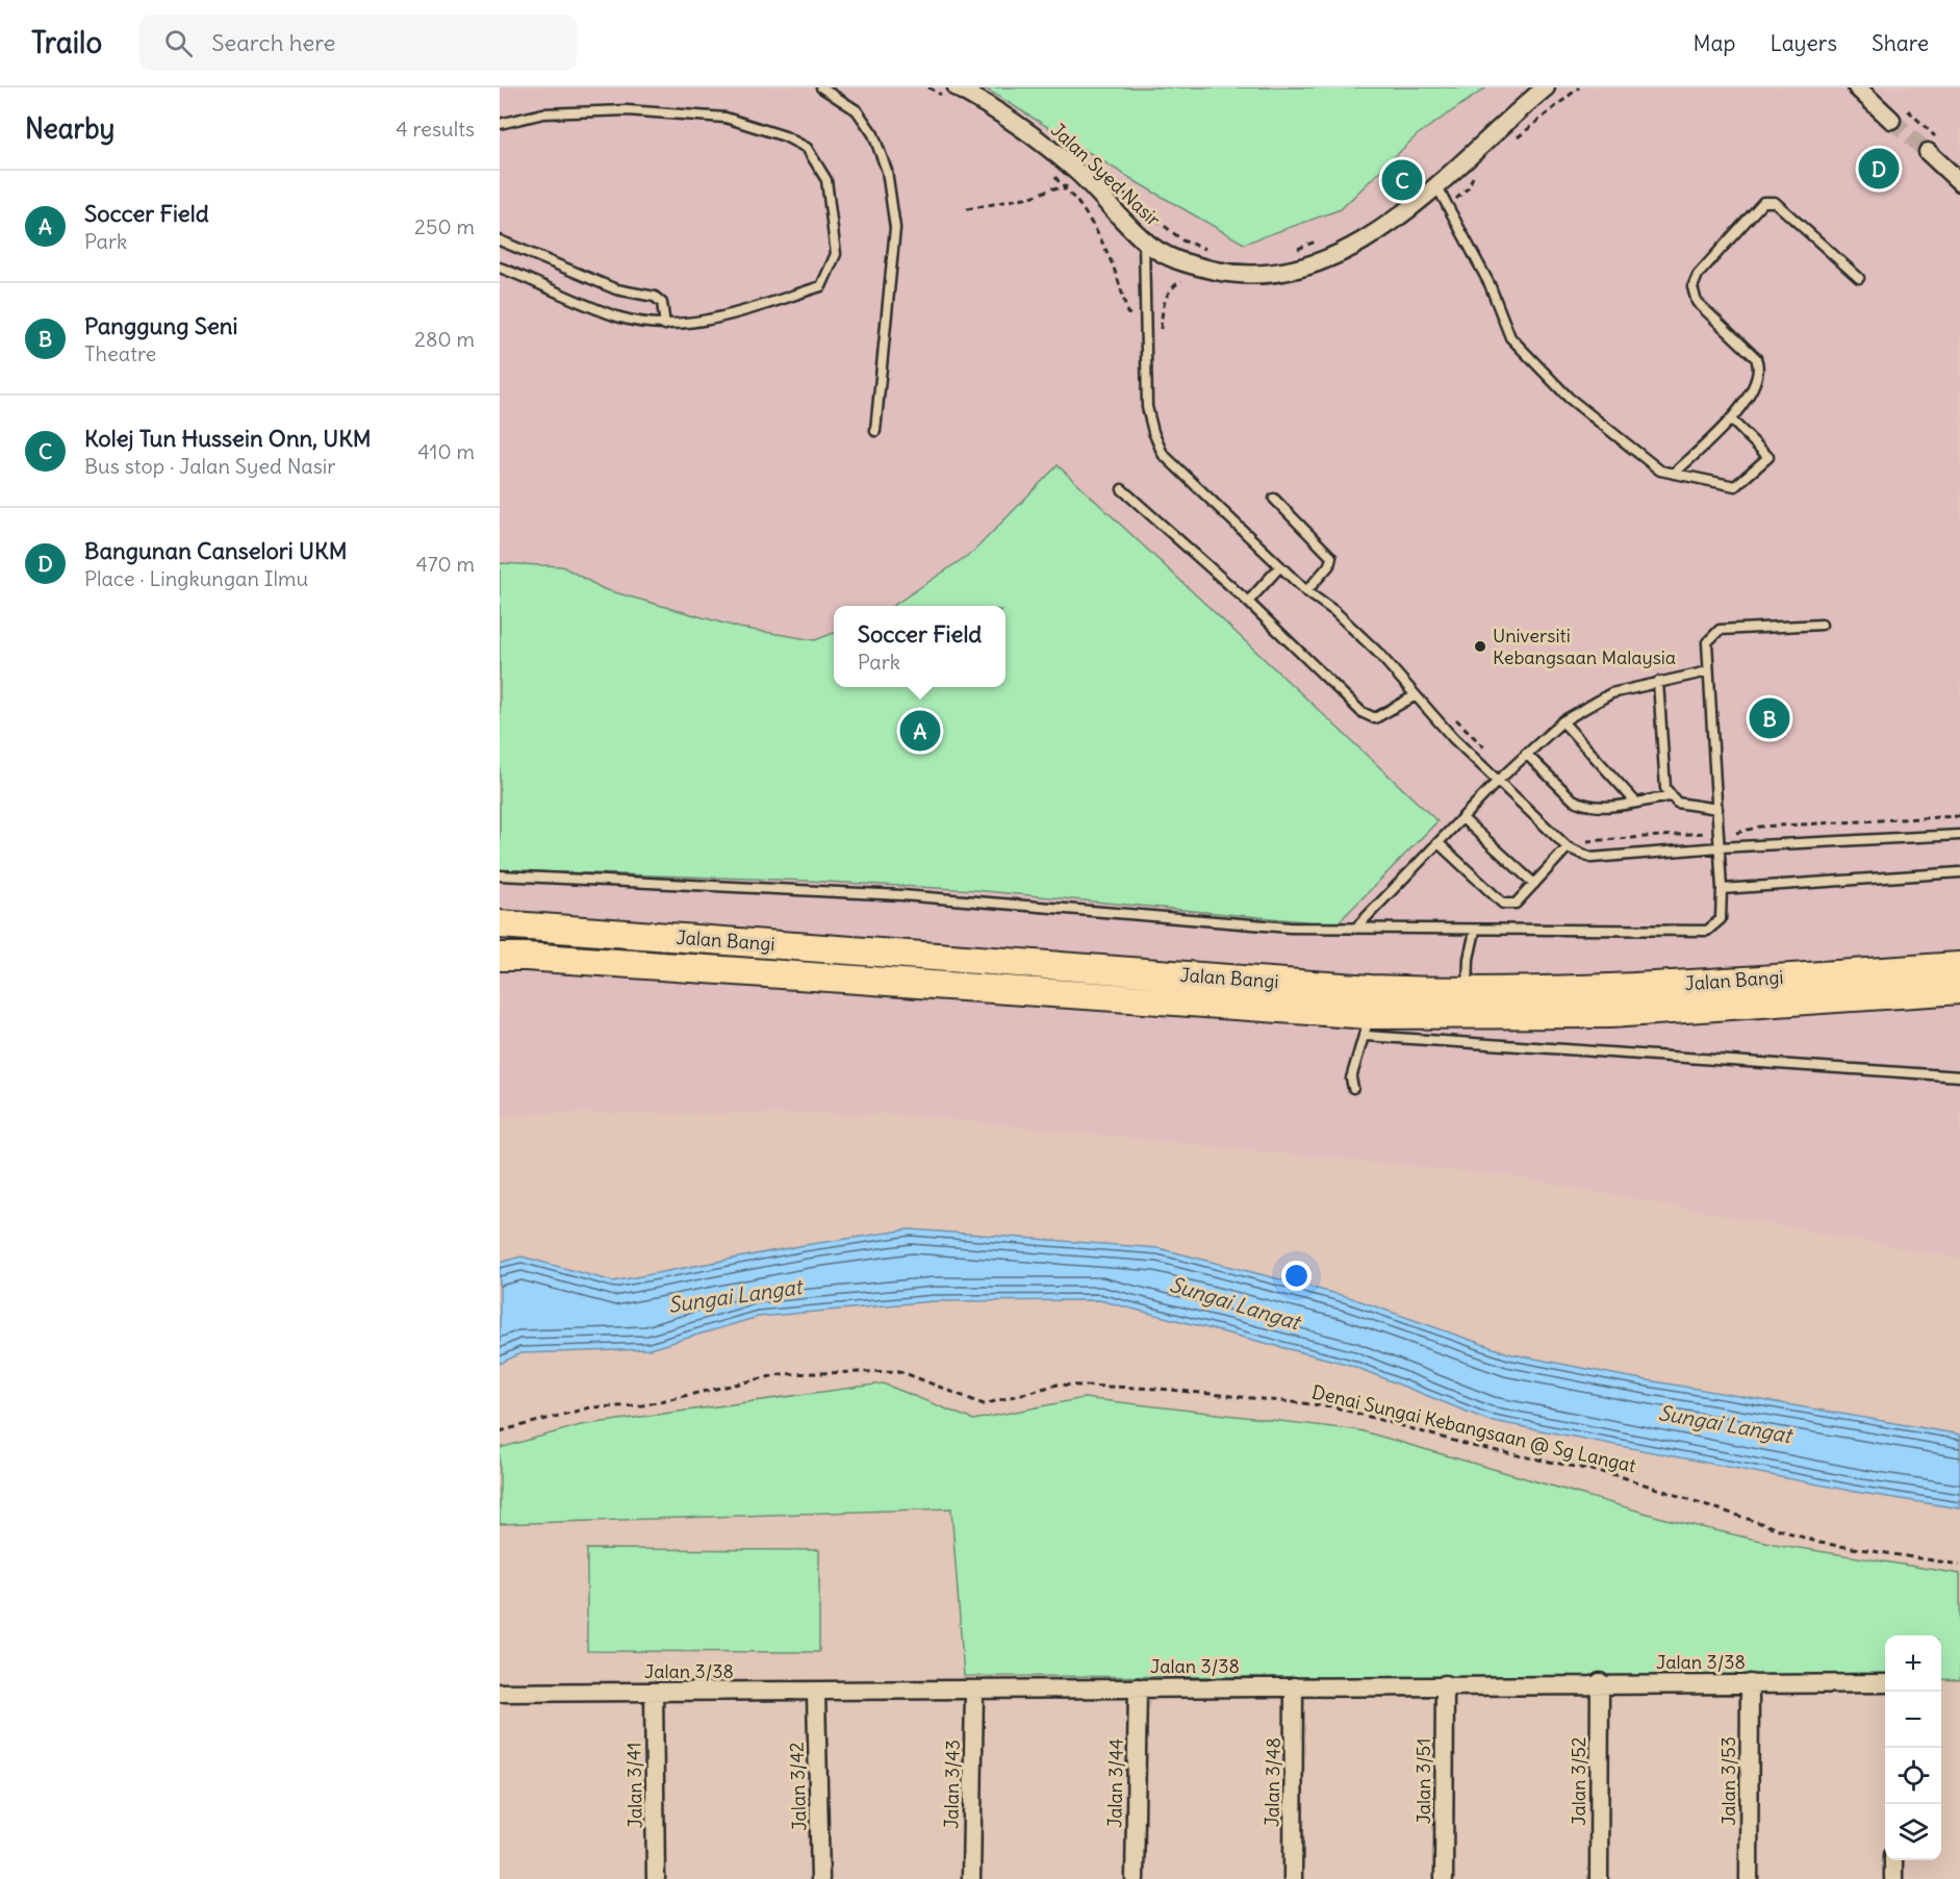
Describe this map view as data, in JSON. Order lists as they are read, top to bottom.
{
  "streets": {
    "main road": ["Jalan Bangi"],
    "street": [
      "Jalan Syed Nasir",
      "Jalan 3/38",
      "Jalan 3/51",
      "Jalan 3/52",
      "Jalan 3/53",
      "Jalan 3/48",
      "Jalan 3/44",
      "Jalan 3/43",
      "Jalan 3/41",
      "Jalan 3/42"
    ],
    "path": ["Denai Sungai Kebangsaan @ Sg Langat"]
  },
  "crossings": [
    ["Jalan 3/38", "Jalan 3/51"],
    ["Jalan 3/38", "Jalan 3/52"],
    ["Jalan 3/38", "Jalan 3/53"],
    ["Jalan 3/38", "Jalan 3/48"],
    ["Jalan 3/38", "Jalan 3/44"],
    ["Jalan 3/38", "Jalan 3/43"],
    ["Jalan 3/38", "Jalan 3/41"],
    ["Jalan 3/38", "Jalan 3/42"]
  ],
  "water": ["Sungai Langat"],
  "places": ["Universiti Kebangsaan Malaysia"],
  "page": {
    "header": "Trailo",
    "search": "Search here",
    "nav": ["Map", "Layers", "Share"],
    "heading": ["Nearby", "4 results"],
    "pins": [
      "D",
      "C",
      "B",
      "A"
    ],
    "list": [
      {
        "mark": "A",
        "name": "Soccer Field",
        "note": "Park",
        "value": "250 m"
      },
      {
        "mark": "B",
        "name": "Panggung Seni",
        "note": "Theatre",
        "value": "280 m"
      },
      {
        "mark": "C",
        "name": "Kolej Tun Hussein Onn, UKM",
        "note": "Bus stop · Jalan Syed Nasir",
        "value": "410 m"
      },
      {
        "mark": "D",
        "name": "Bangunan Canselori UKM",
        "note": "Place · Lingkungan Ilmu",
        "value": "470 m"
      }
    ],
    "popup": ["Soccer Field", "Park"],
    "map_buttons": ["+", "−"]
  }
}
